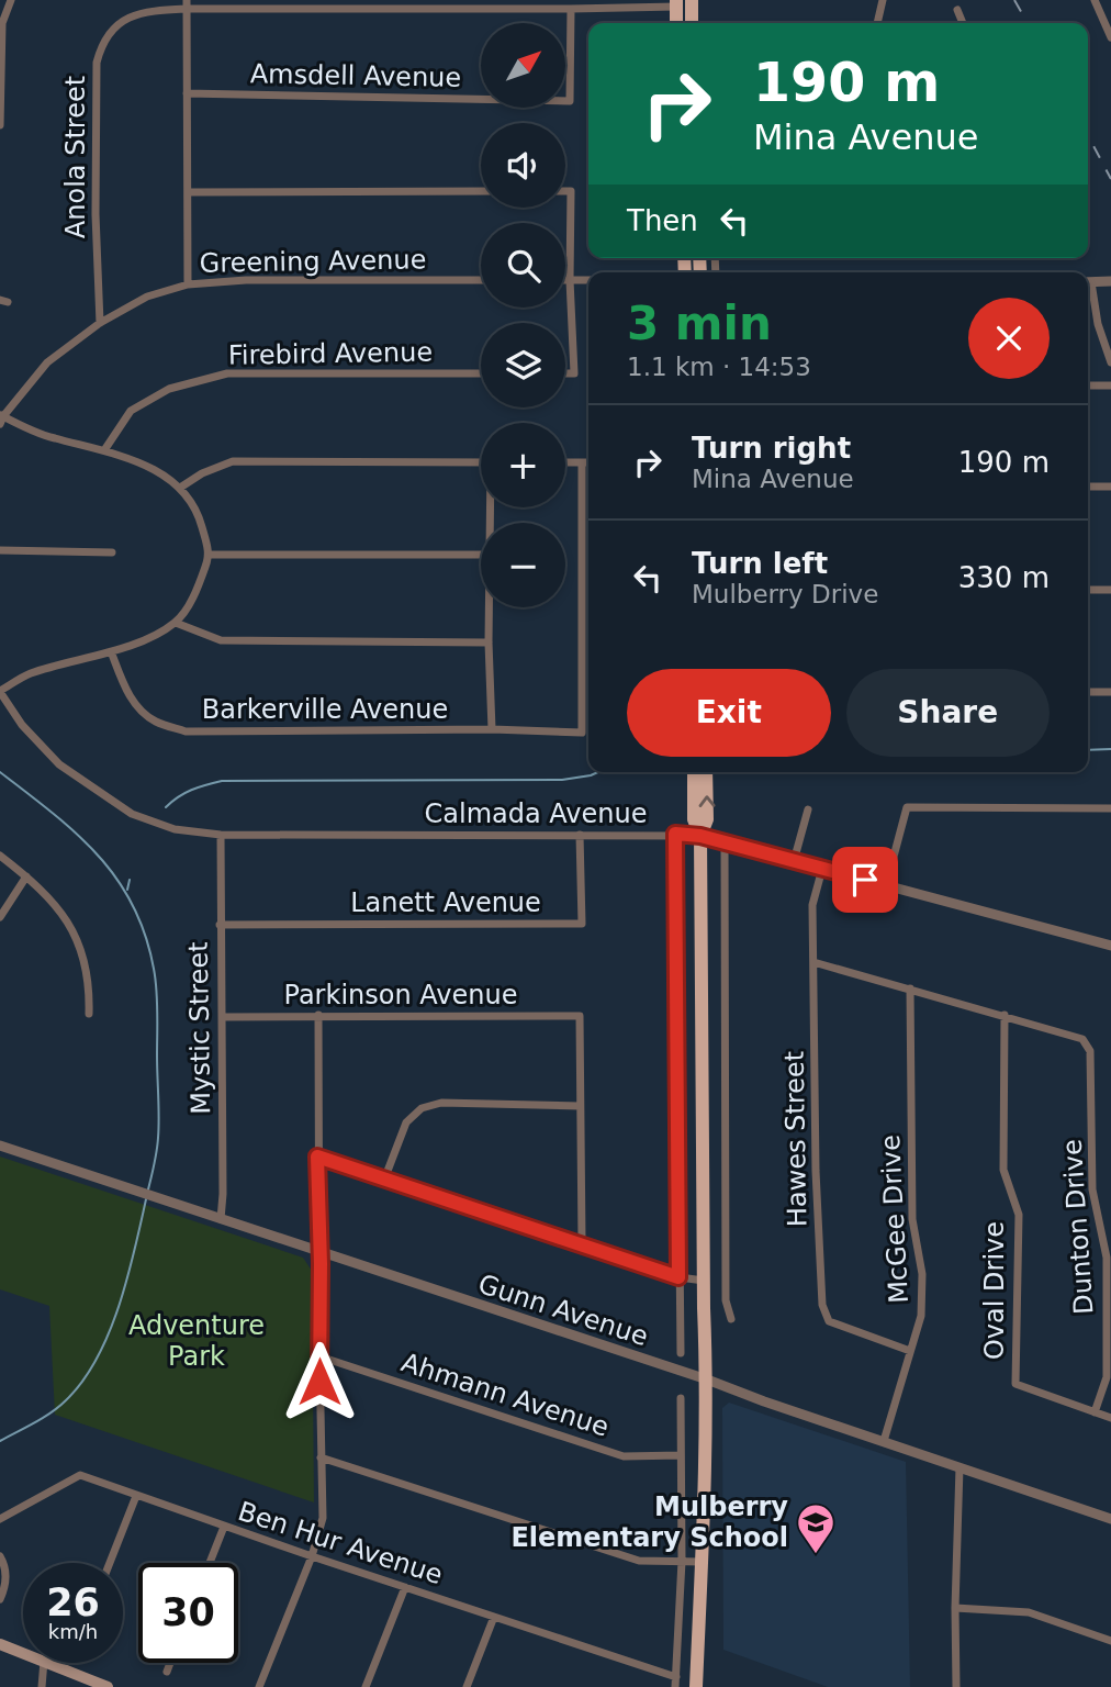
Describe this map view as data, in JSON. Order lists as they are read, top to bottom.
{
  "streets": {
    "street": [
      "Amsdell Avenue",
      "Anola Street",
      "Greening Avenue",
      "Firebird Avenue",
      "Barkerville Avenue",
      "Calmada Avenue",
      "Lanett Avenue",
      "Parkinson Avenue",
      "Mystic Street",
      "Hawes Street",
      "McGee Drive",
      "Dunton Drive",
      "Oval Drive",
      "Gunn Avenue",
      "Ahmann Avenue",
      "Ben Hur Avenue"
    ]
  },
  "crossings": [
    ["Amsdell Avenue", "Anola Street"],
    ["Anola Street", "Greening Avenue"],
    ["Calmada Avenue", "Lanett Avenue"],
    ["Calmada Avenue", "Mystic Street"],
    ["Calmada Avenue", "Hawes Street"],
    ["Lanett Avenue", "Mystic Street"],
    ["Parkinson Avenue", "Mystic Street"],
    ["Mystic Street", "Gunn Avenue"],
    ["Hawes Street", "McGee Drive"],
    ["McGee Drive", "Gunn Avenue"],
    ["Dunton Drive", "Oval Drive"]
  ],
  "parks": ["Adventure Park"],
  "places": {
    "school or university": ["Mulberry Elementary School"]
  },
  "north": "top right",
  "page": {
    "map_buttons": ["+", "−"],
    "turn": ["190 m", "Mina Avenue"],
    "then": "Then",
    "heading": ["3 min", "1.1 km · 14:53"],
    "list": [
      {
        "name": "Turn right",
        "note": "Mina Avenue",
        "value": "190 m"
      },
      {
        "name": "Turn left",
        "note": "Mulberry Drive",
        "value": "330 m"
      }
    ],
    "buttons": ["Exit", "Share"],
    "speed": "26 km/h",
    "limit": "30"
  }
}
